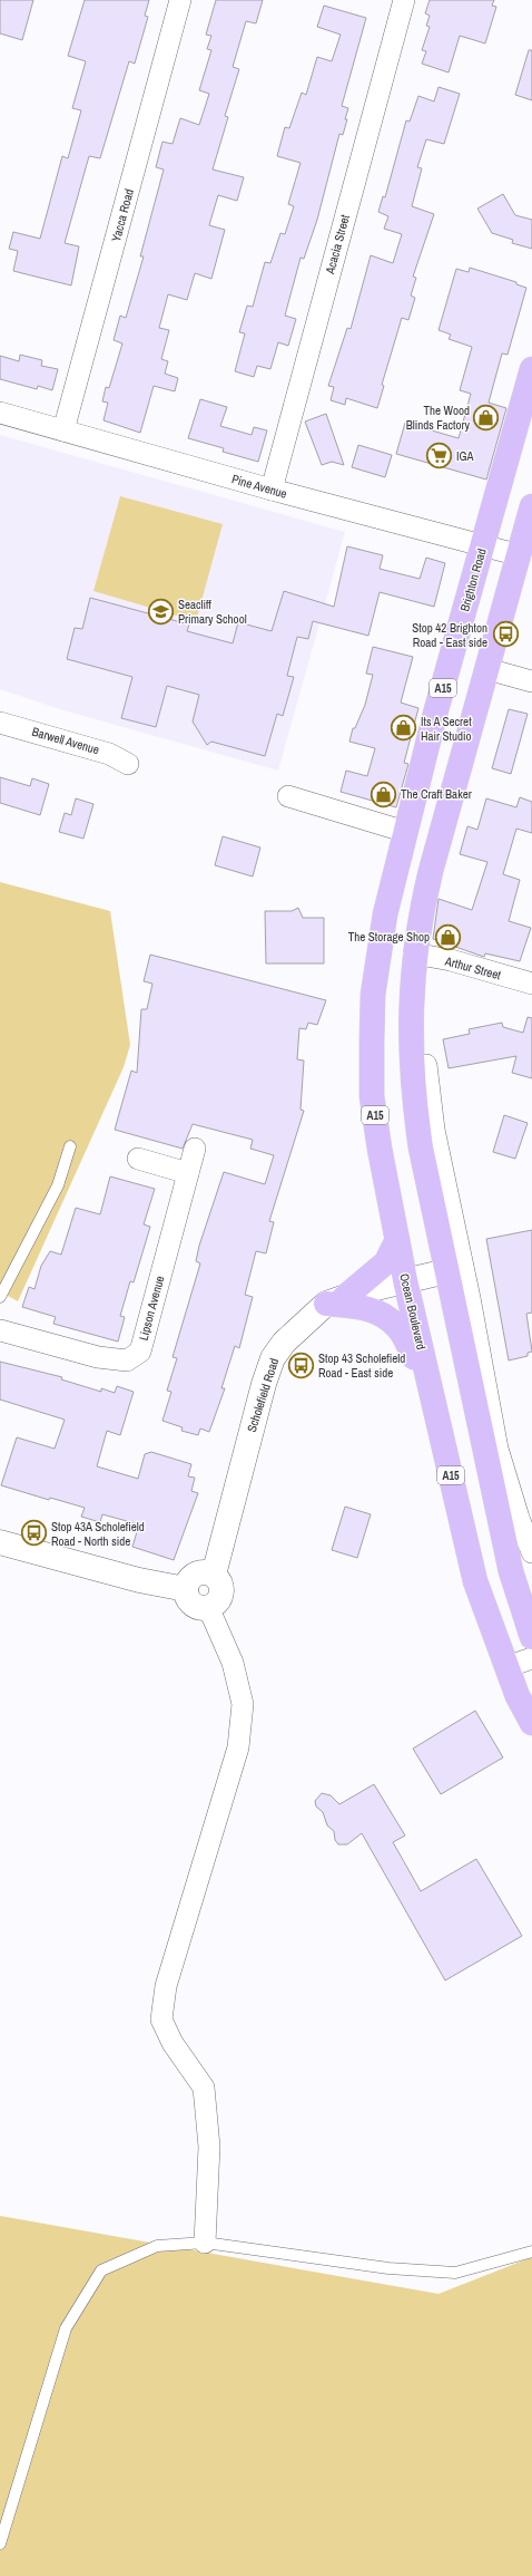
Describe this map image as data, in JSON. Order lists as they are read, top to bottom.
{
  "streets": {
    "main road": ["Brighton Road", "A15", "Ocean Boulevard"],
    "street": [
      "Yacca Road",
      "Acacia Street",
      "Pine Avenue",
      "Barwell Avenue",
      "Arthur Street",
      "Lipson Avenue",
      "Scholefield Road"
    ]
  },
  "crossings": [
    ["Yacca Road", "Pine Avenue"],
    ["Acacia Street", "Pine Avenue"],
    ["Pine Avenue", "Brighton Road"],
    ["Brighton Road", "Ocean Boulevard"],
    ["Ocean Boulevard", "Scholefield Road"]
  ],
  "places": {
    "shop": [
      "The Wood Blinds Factory",
      "Its A Secret Hair Studio",
      "The Craft Baker",
      "The Storage Shop"
    ],
    "supermarket": ["IGA"],
    "school or university": ["Seacliff Primary School"],
    "bus stop": ["Stop 42 Brighton Road - East side", "Stop 43 Scholefield Road - East side", "Stop 43A Scholefield Road - North side"]
  }
}
